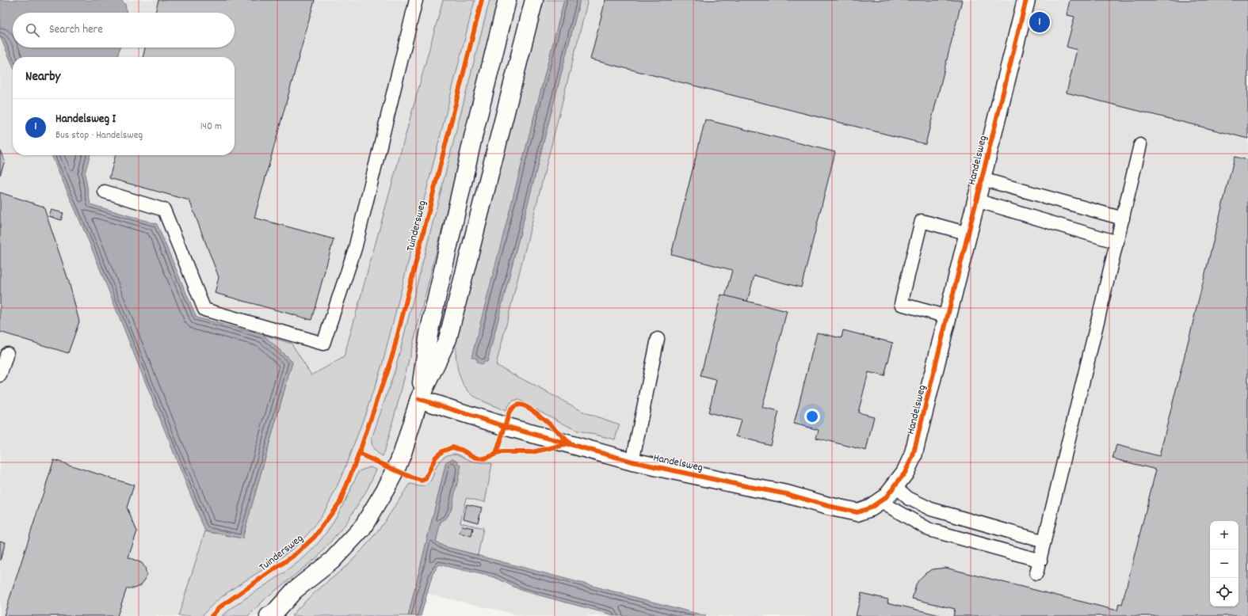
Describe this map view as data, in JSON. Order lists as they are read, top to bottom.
{
  "streets": {
    "main road": ["Handelsweg"],
    "cycle path": ["Tuindersweg"]
  },
  "page": {
    "pins": "1",
    "search": "Search here",
    "heading": "Nearby",
    "list": [
      {
        "mark": "1",
        "name": "Handelsweg I",
        "note": "Bus stop · Handelsweg",
        "value": "140 m"
      }
    ],
    "map_buttons": ["+", "−"]
  }
}
